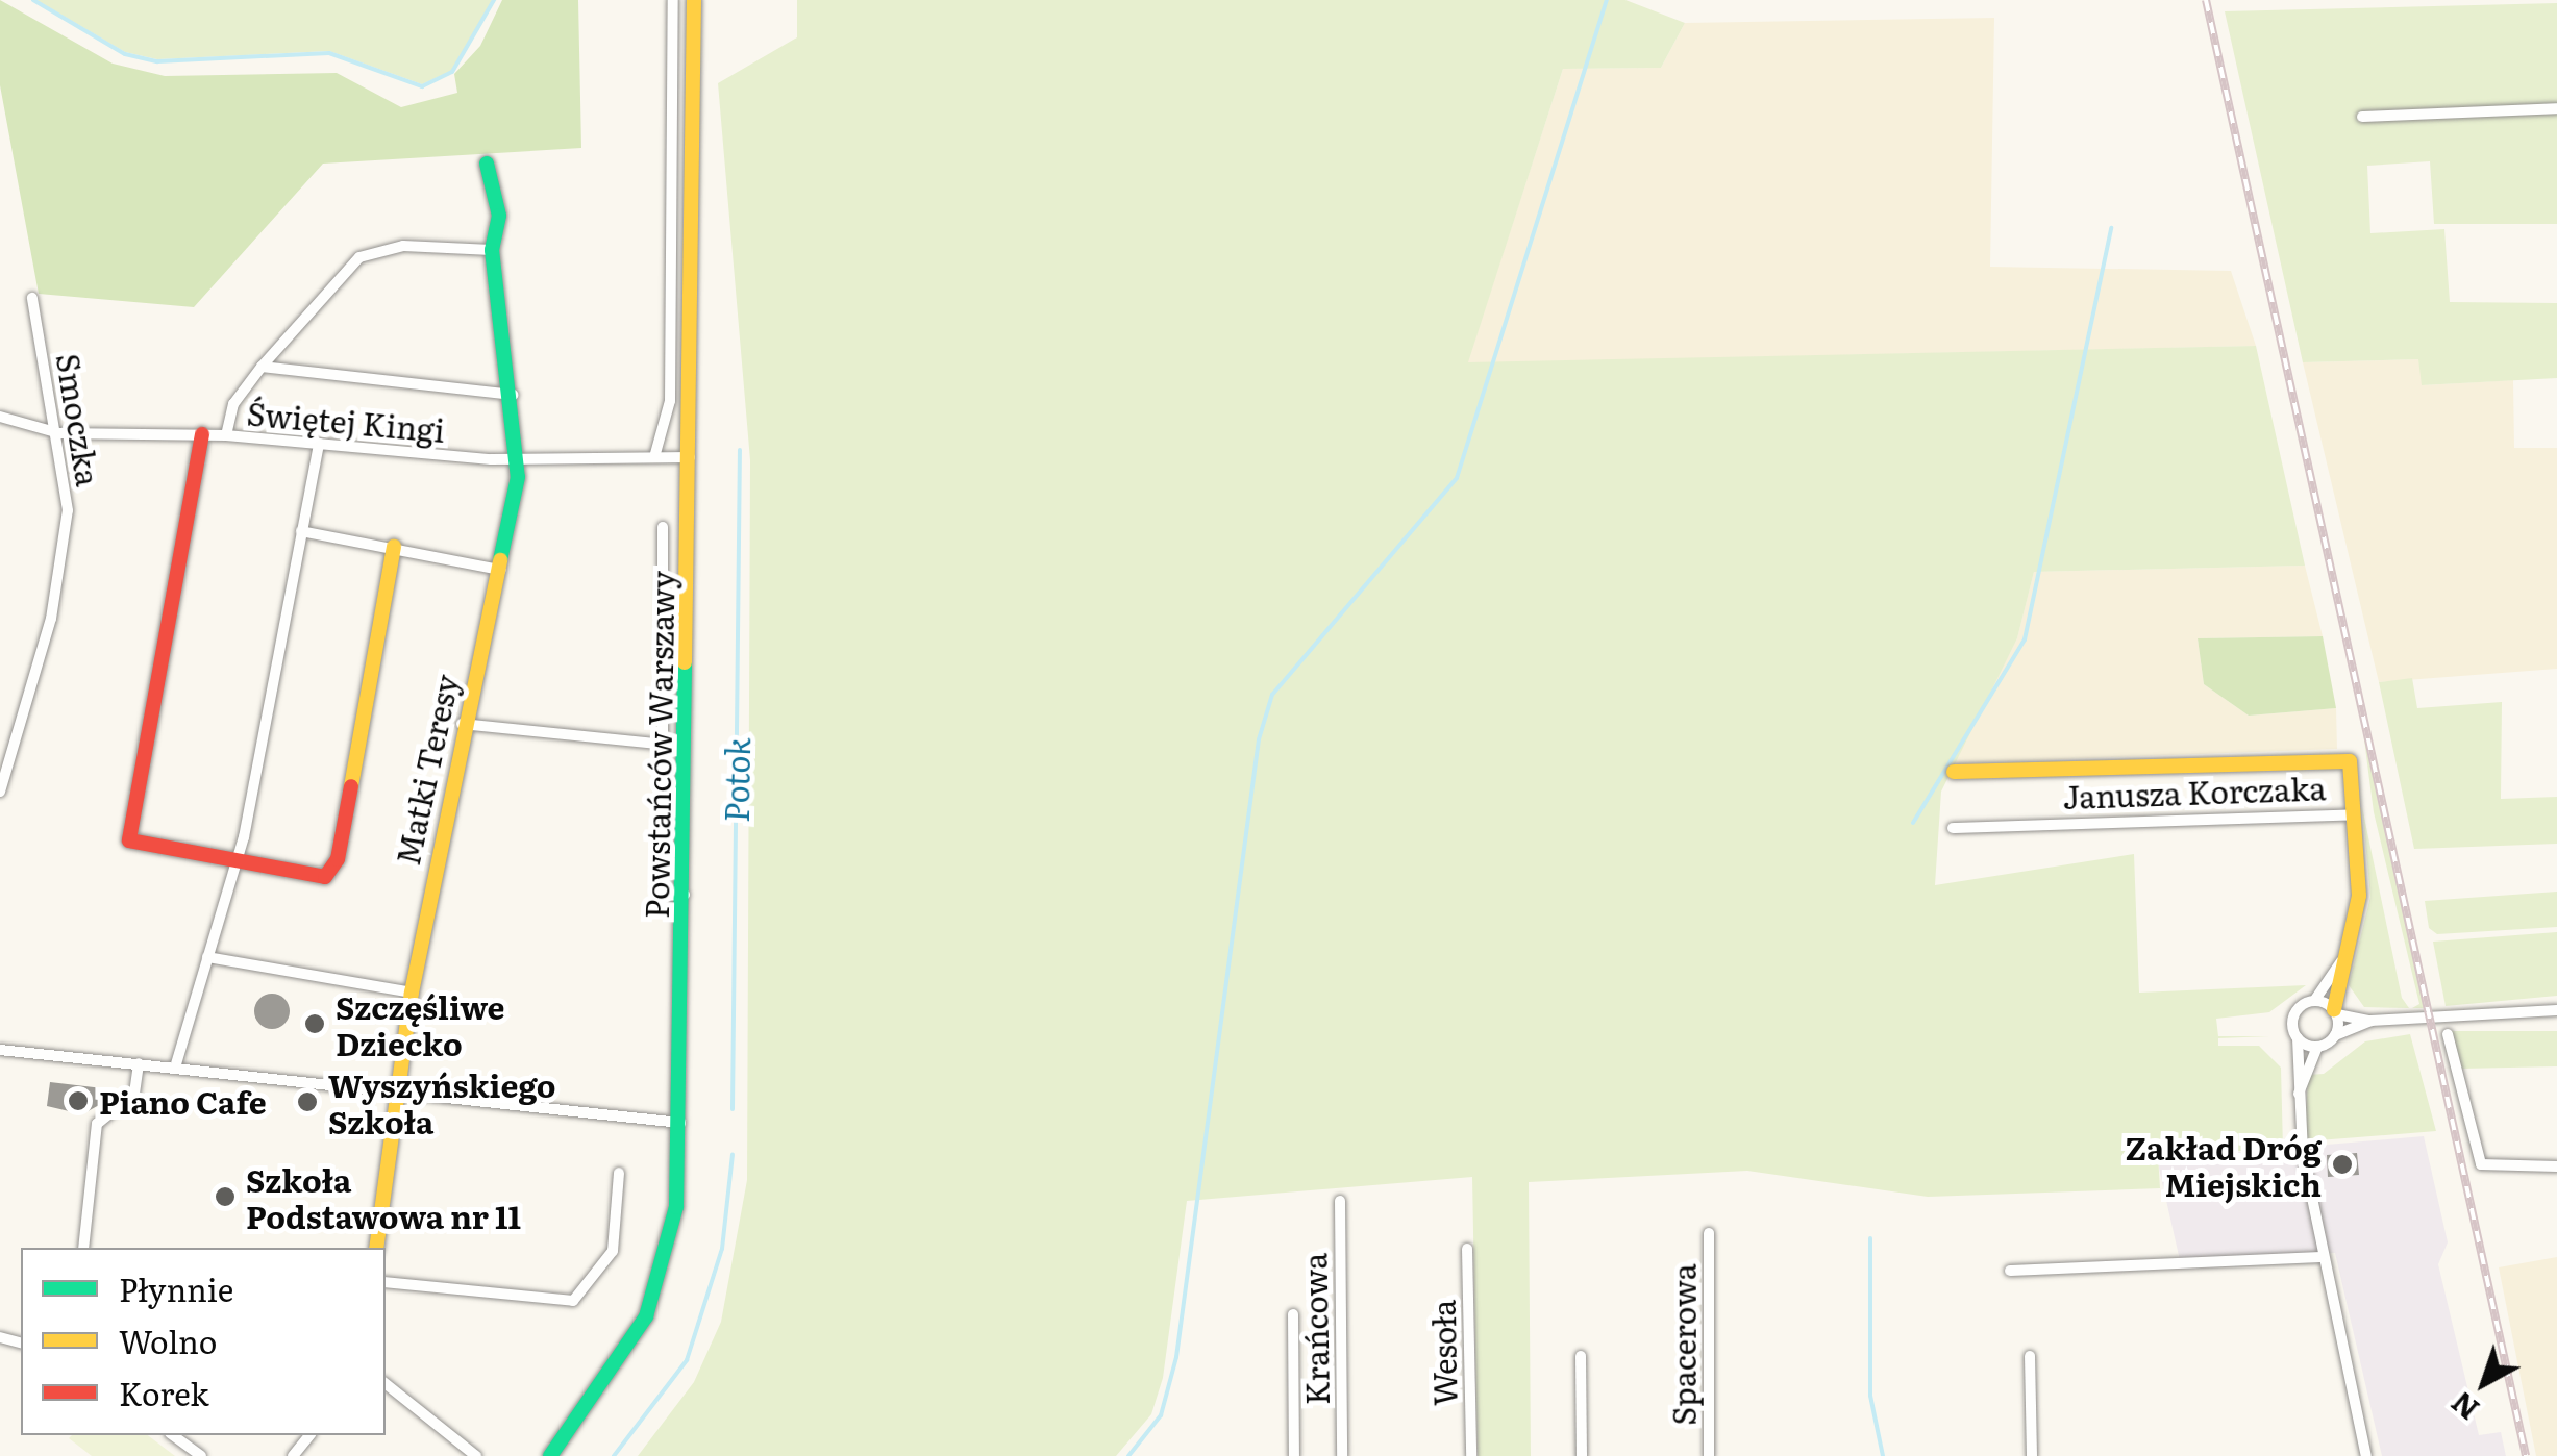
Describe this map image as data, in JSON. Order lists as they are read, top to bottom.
{
  "streets": {
    "street": [
      "Smoczka",
      "Świętej Kingi",
      "Powstańców Warszawy",
      "Matki Teresy",
      "Janusza Korczaka",
      "Krańcowa",
      "Spacerowa",
      "Wesoła"
    ]
  },
  "crossings": [
    ["Smoczka", "Świętej Kingi"],
    ["Świętej Kingi", "Powstańców Warszawy"],
    ["Świętej Kingi", "Matki Teresy"]
  ],
  "water": ["Potok"],
  "places": [
    "Szczęśliwe Dziecko",
    "Piano Cafe",
    "Wyszyńskiego Szkoła",
    "Zakład Dróg Miejskich",
    "Szkoła Podstawowa nr 11"
  ],
  "legend": ["Płynnie", "Wolno", "Korek"],
  "north": "bottom left"
}
